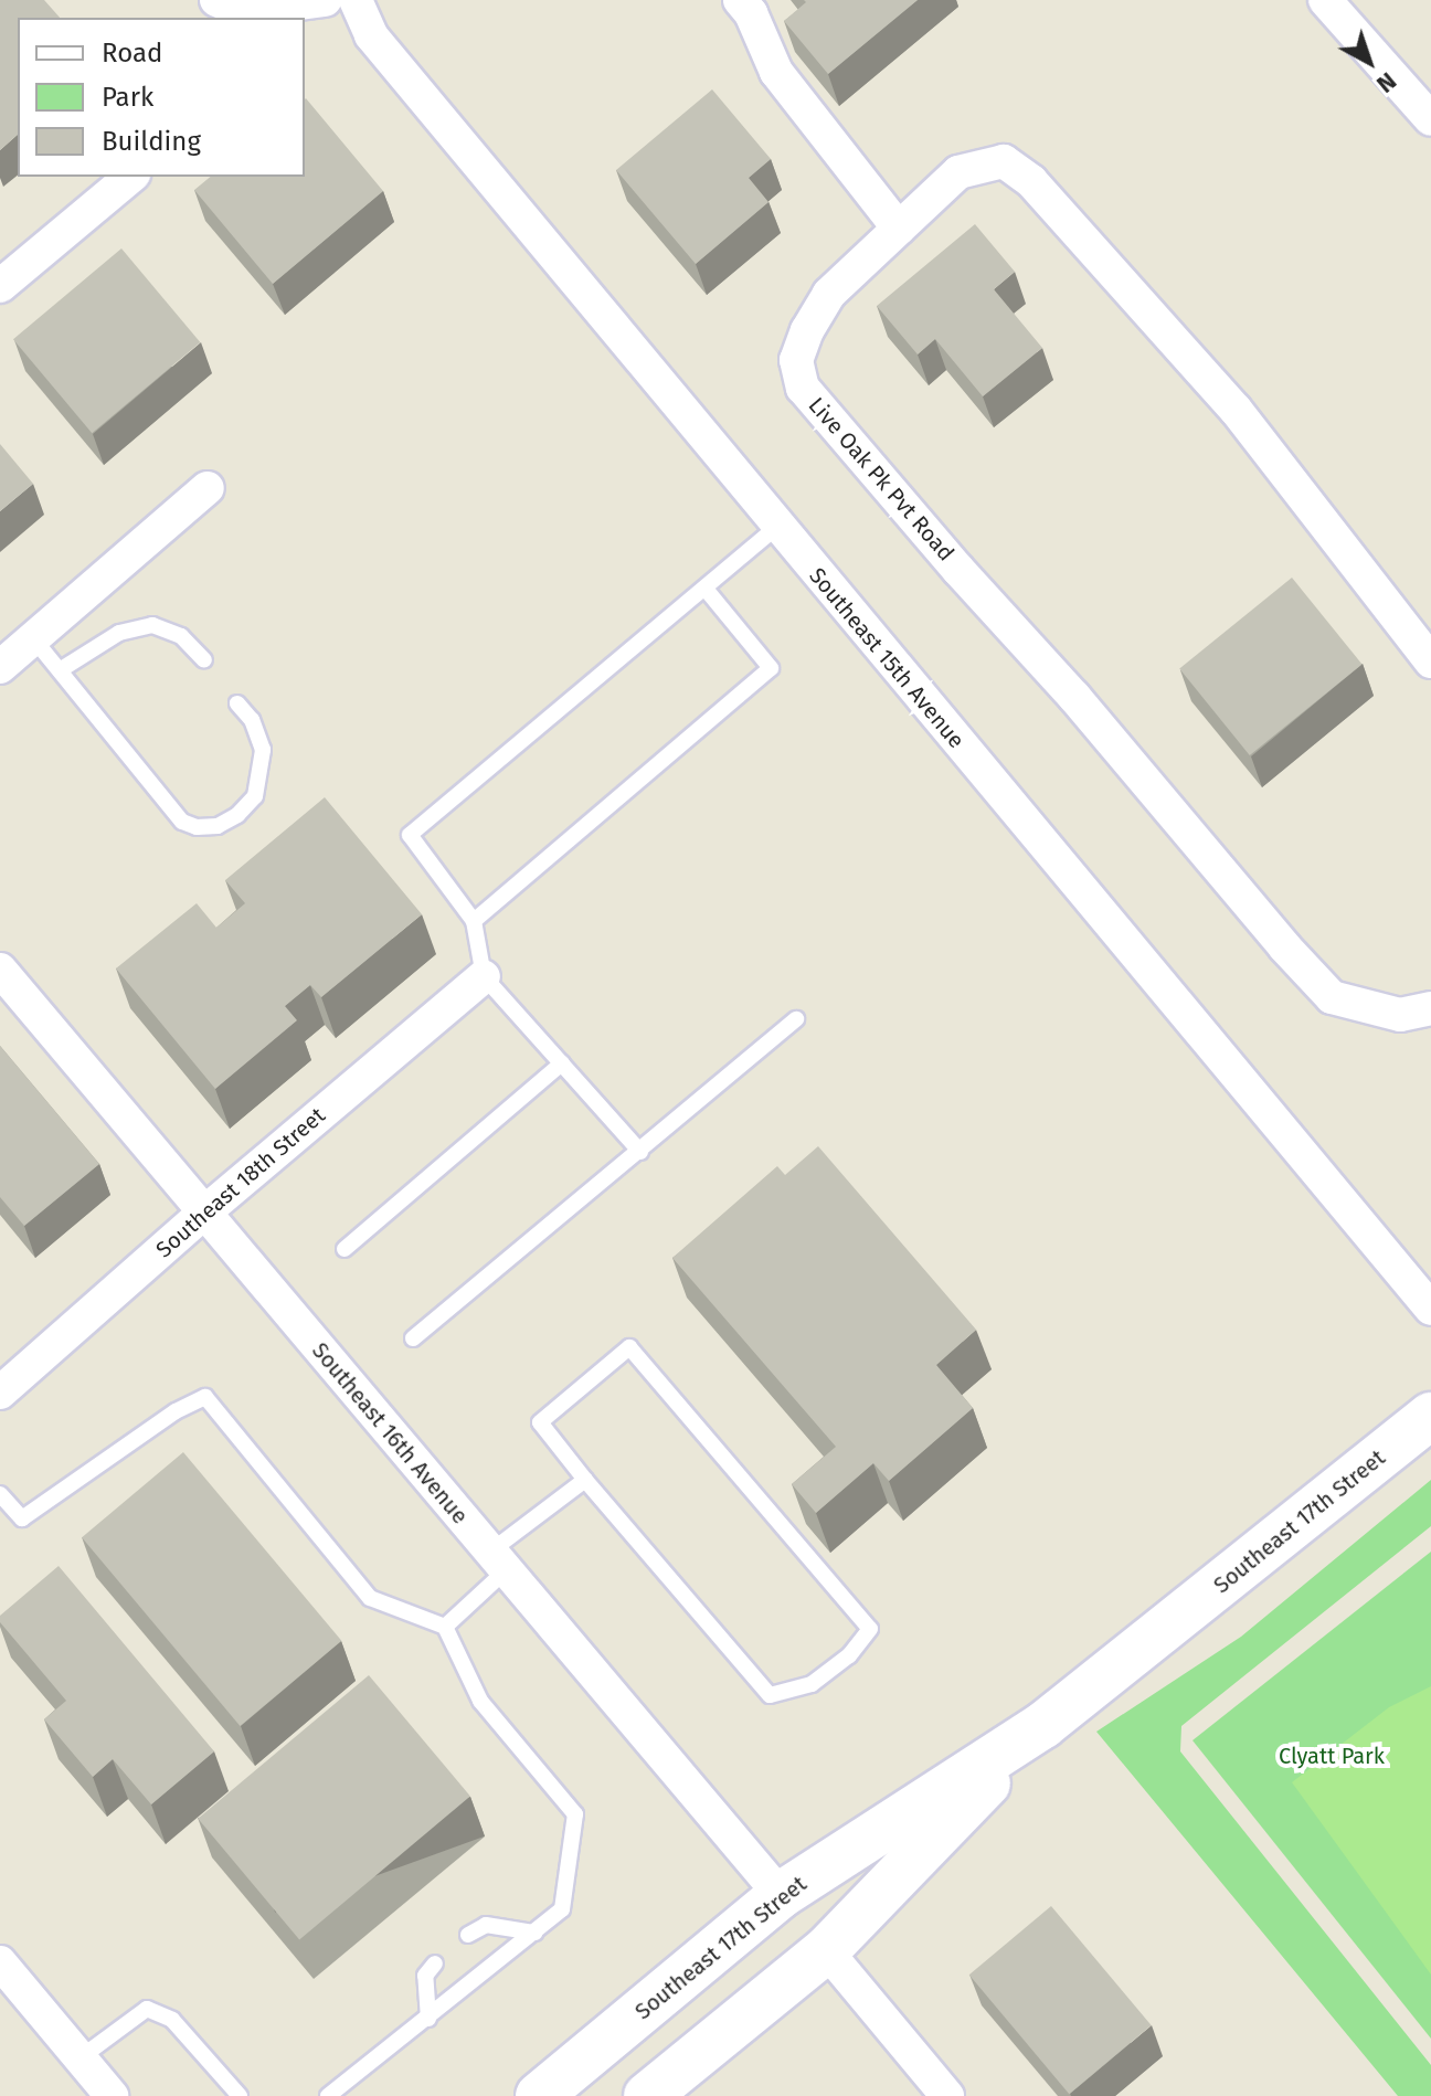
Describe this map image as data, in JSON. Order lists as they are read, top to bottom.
{
  "streets": {
    "main road": ["Southeast 17th Street"],
    "street": [
      "Live Oak Pk Pvt Road",
      "Southeast 15th Avenue",
      "Southeast 18th Street",
      "Southeast 16th Avenue"
    ]
  },
  "crossings": [
    ["Southeast 18th Street", "Southeast 16th Avenue"],
    ["Southeast 16th Avenue", "Southeast 17th Street"]
  ],
  "parks": ["Clyatt Park"],
  "legend": ["Road", "Park", "Building"],
  "north": "bottom right"
}
